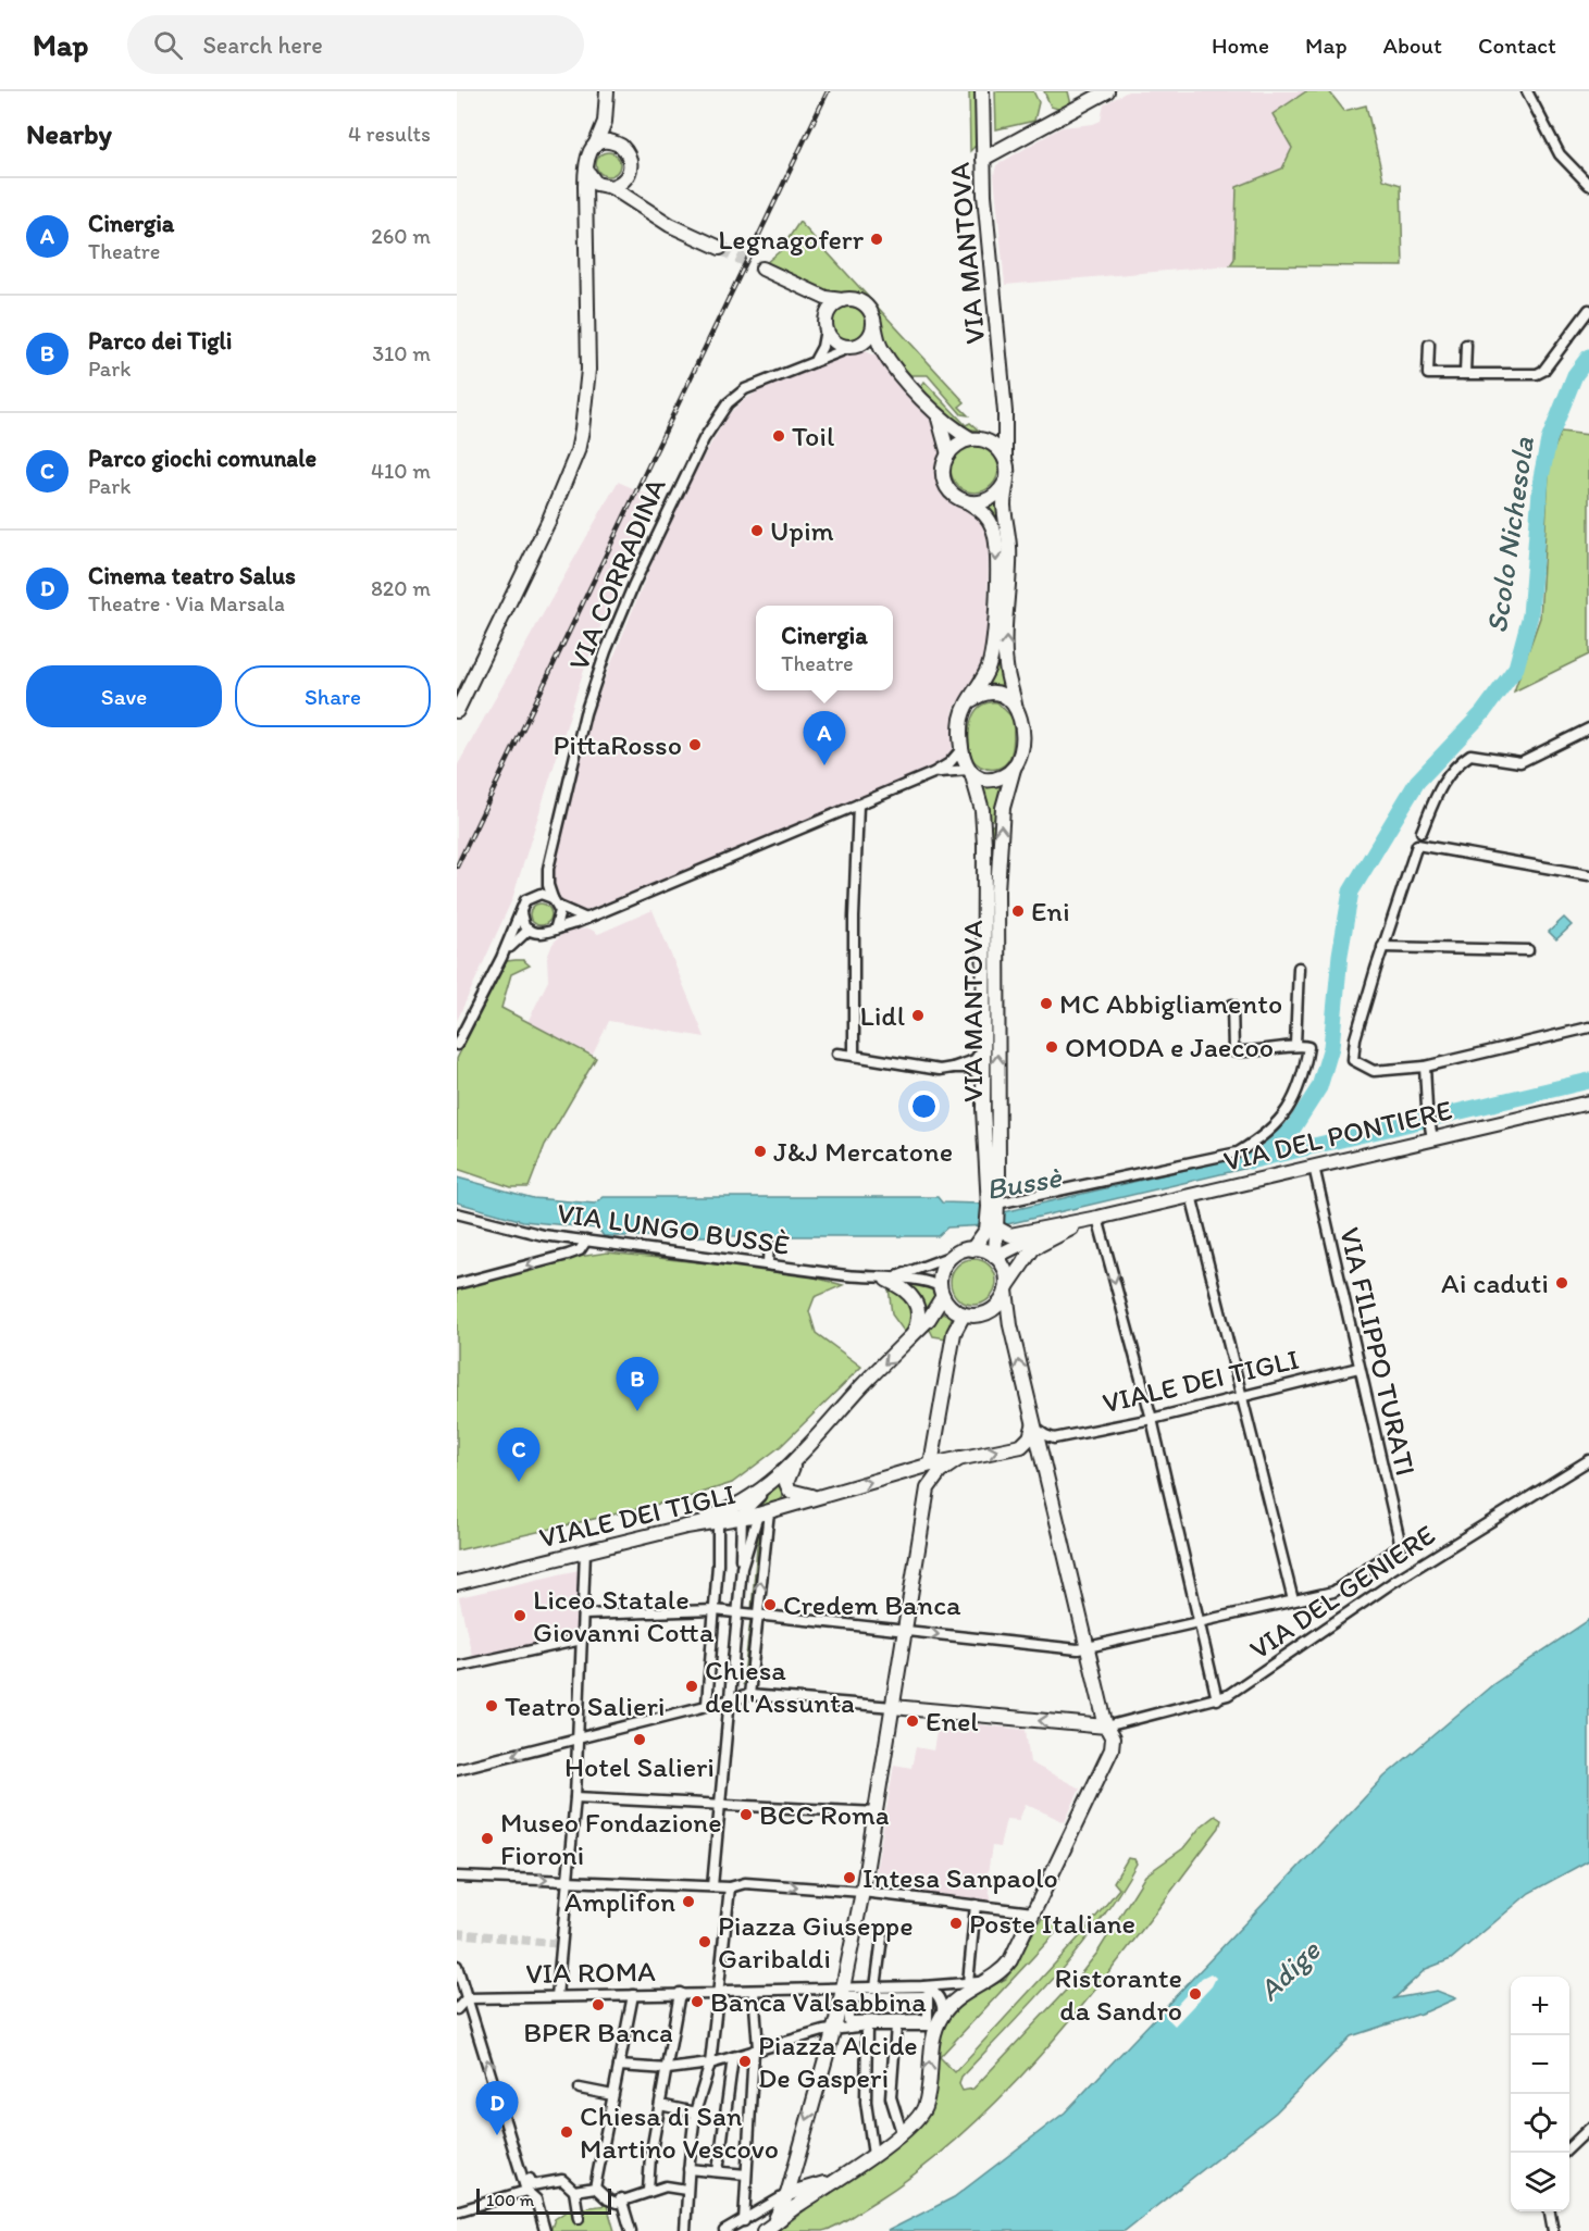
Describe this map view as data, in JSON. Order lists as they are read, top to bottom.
{
  "streets": {
    "main road": ["VIA MANTOVA", "VIA DEL PONTIERE", "VIALE DEI TIGLI"],
    "street": [
      "VIA CORRADINA",
      "VIA LUNGO BUSSÈ",
      "VIA FILIPPO TURATI",
      "VIA DEL GENIERE",
      "VIA ROMA"
    ]
  },
  "crossings": [
    ["VIA MANTOVA", "VIA DEL PONTIERE"],
    ["VIA MANTOVA", "VIA LUNGO BUSSÈ"],
    ["VIA DEL PONTIERE", "VIA LUNGO BUSSÈ"],
    ["VIA DEL PONTIERE", "VIA FILIPPO TURATI"],
    ["VIA FILIPPO TURATI", "VIALE DEI TIGLI"]
  ],
  "water": ["Scolo Nichesola", "Bussè", "Adige"],
  "places": [
    "Legnagoferr",
    "Toil",
    "Upim",
    "PittaRosso",
    "Eni",
    "MC Abbigliamento",
    "Lidl",
    "OMODA e Jaecoo",
    "J&J Mercatone",
    "Ai caduti",
    "Credem Banca",
    "Liceo Statale Giovanni Cotta",
    "Chiesa dell'Assunta",
    "Teatro Salieri",
    "Enel",
    "Hotel Salieri",
    "BCC Roma",
    "Museo Fondazione Fioroni",
    "Intesa Sanpaolo",
    "Amplifon",
    "Poste Italiane",
    "Piazza Giuseppe Garibaldi",
    "Ristorante da Sandro",
    "Banca Valsabbina",
    "BPER Banca",
    "Piazza Alcide De Gasperi",
    "Chiesa di San Martino Vescovo"
  ],
  "scale_bar": "100 m",
  "page": {
    "header": "Map",
    "search": "Search here",
    "nav": [
      "Home",
      "Map",
      "About",
      "Contact"
    ],
    "heading": ["Nearby", "4 results"],
    "list": [
      {
        "mark": "A",
        "name": "Cinergia",
        "note": "Theatre",
        "value": "260 m"
      },
      {
        "mark": "B",
        "name": "Parco dei Tigli",
        "note": "Park",
        "value": "310 m"
      },
      {
        "mark": "C",
        "name": "Parco giochi comunale",
        "note": "Park",
        "value": "410 m"
      },
      {
        "mark": "D",
        "name": "Cinema teatro Salus",
        "note": "Theatre · Via Marsala",
        "value": "820 m"
      }
    ],
    "popup": ["Cinergia", "Theatre"],
    "buttons": ["Save", "Share"],
    "pins": [
      "A",
      "B",
      "C",
      "D"
    ],
    "map_buttons": ["+", "−"],
    "scale": "100 m"
  }
}
